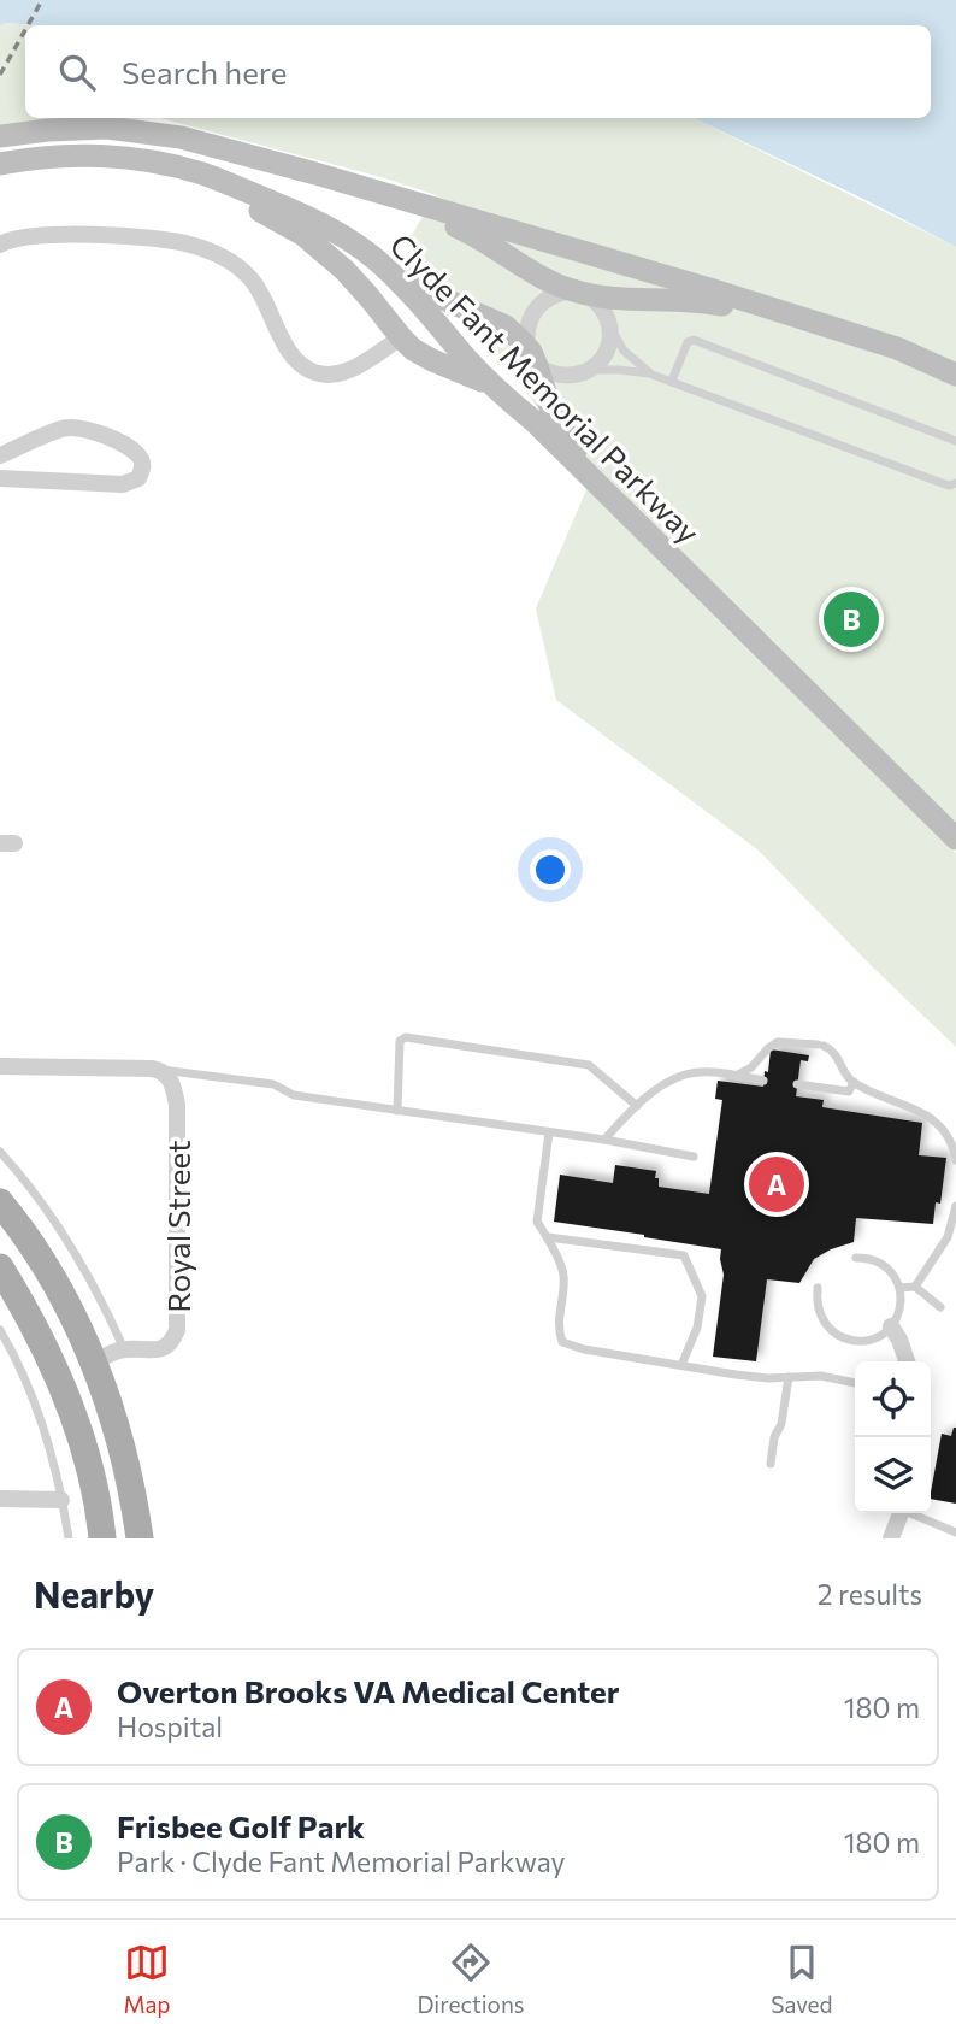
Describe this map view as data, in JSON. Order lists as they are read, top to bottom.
{
  "streets": {
    "main road": ["Clyde Fant Memorial Parkway"],
    "street": ["Royal Street"]
  },
  "page": {
    "search": "Search here",
    "pins": ["B", "A"],
    "heading": ["Nearby", "2 results"],
    "list": [
      {
        "mark": "A",
        "name": "Overton Brooks VA Medical Center",
        "note": "Hospital",
        "value": "180 m"
      },
      {
        "mark": "B",
        "name": "Frisbee Golf Park",
        "note": "Park · Clyde Fant Memorial Parkway",
        "value": "180 m"
      }
    ],
    "nav": ["Map", "Directions", "Saved"]
  }
}
